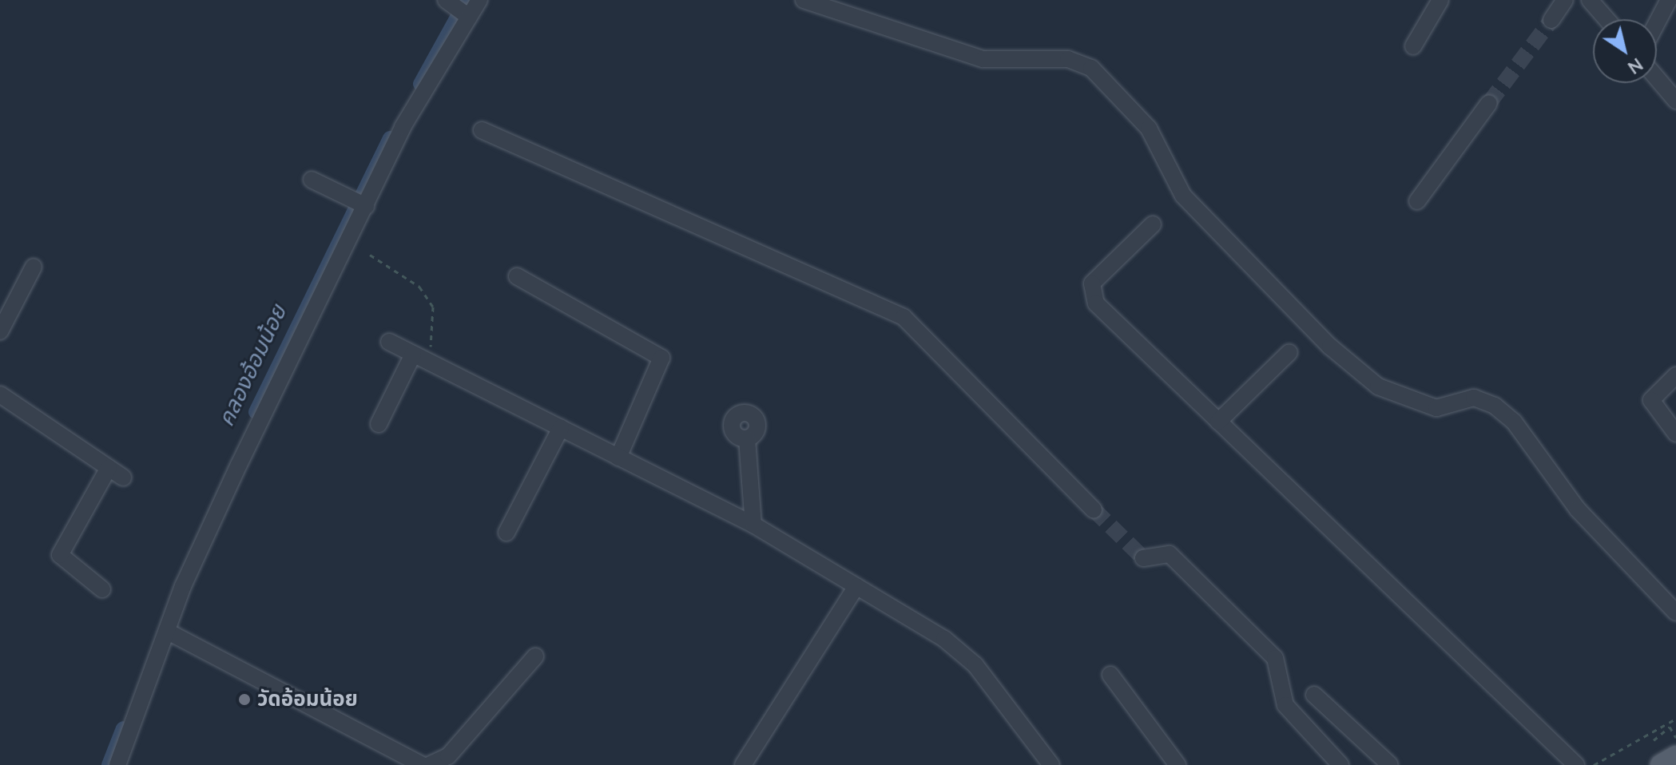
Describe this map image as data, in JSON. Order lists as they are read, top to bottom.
{
  "water": ["คลองอ้อมน้อย"],
  "places": ["วัดอ้อมน้อย"],
  "north": "bottom right"
}
